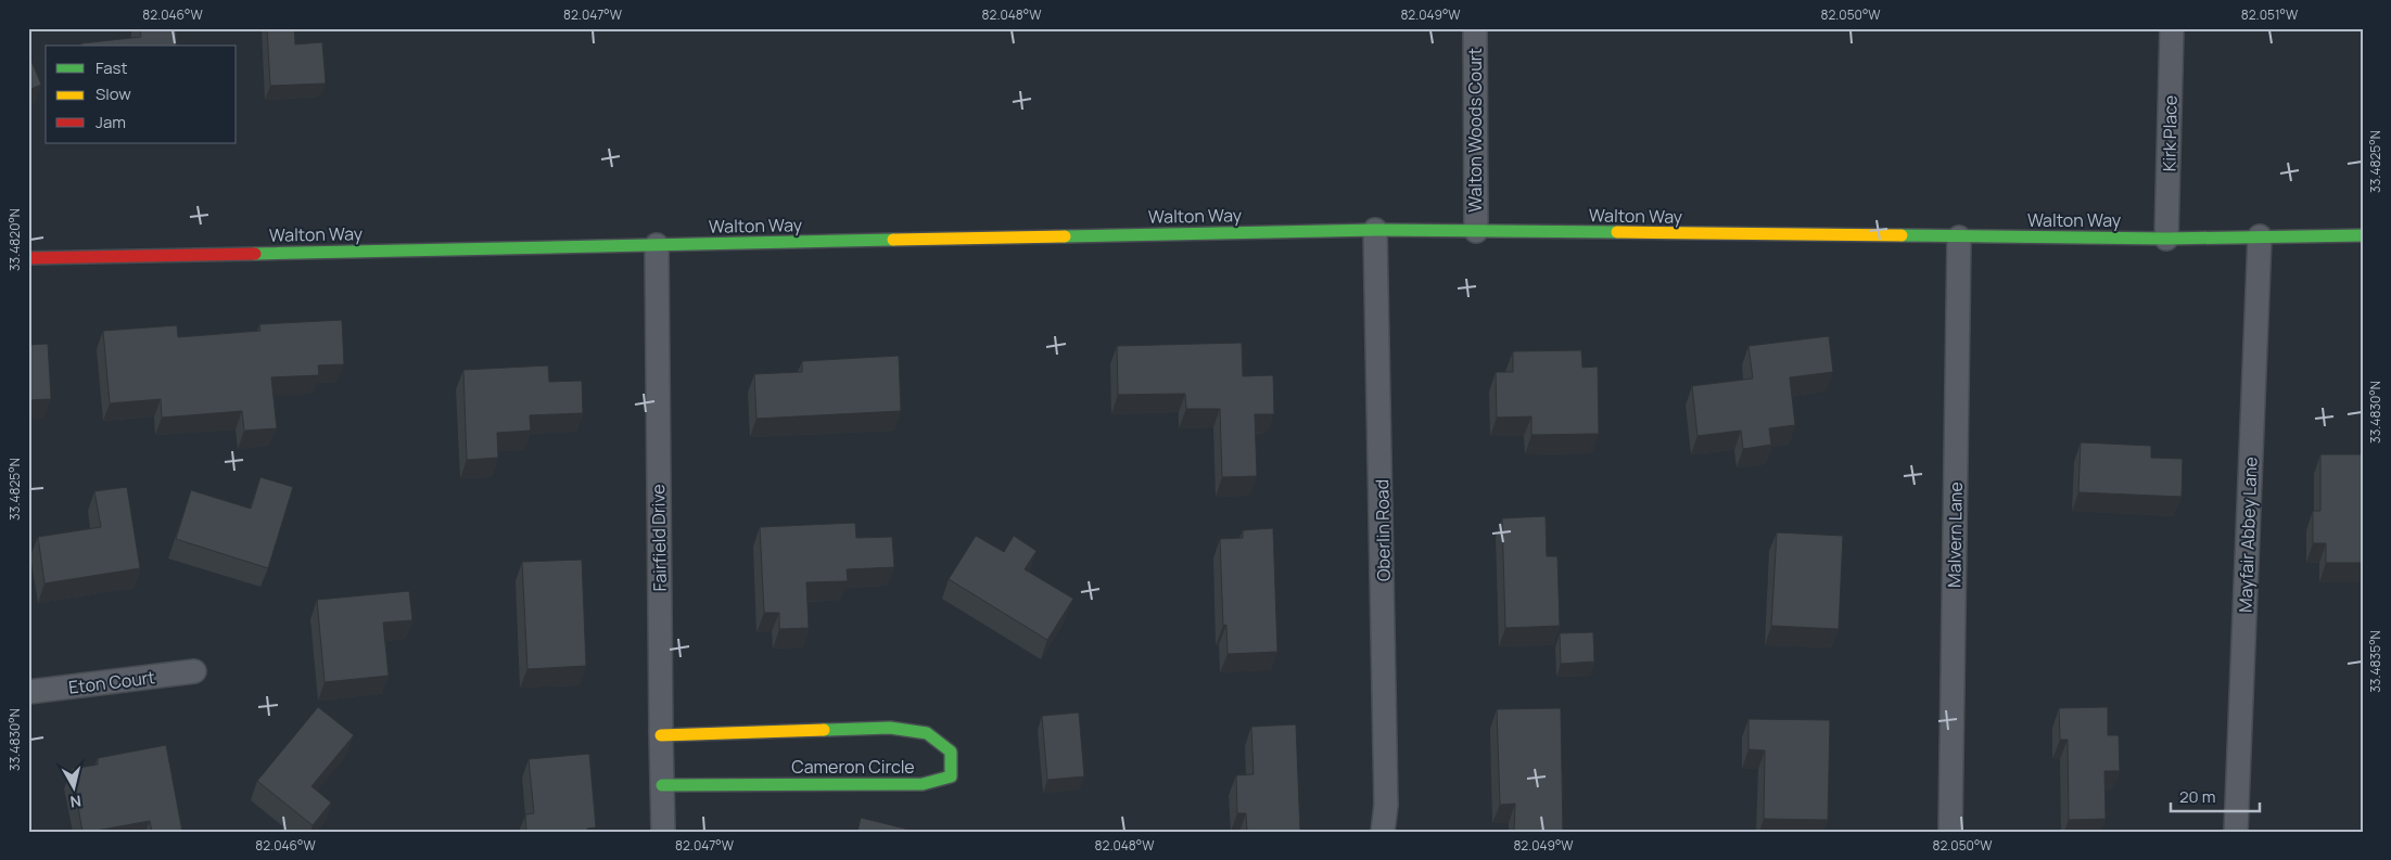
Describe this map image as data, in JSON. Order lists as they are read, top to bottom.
{
  "streets": {
    "main road": ["Walton Way", "Cameron Circle"],
    "street": [
      "Walton Woods Court",
      "Kirk Place",
      "Oberlin Road",
      "Malvern Lane",
      "Mayfair Abbey Lane",
      "Fairfield Drive",
      "Eton Court"
    ]
  },
  "crossings": [
    ["Walton Woods Court", "Walton Way"],
    ["Kirk Place", "Walton Way"],
    ["Walton Way", "Oberlin Road"],
    ["Walton Way", "Malvern Lane"],
    ["Walton Way", "Mayfair Abbey Lane"],
    ["Walton Way", "Fairfield Drive"],
    ["Fairfield Drive", "Cameron Circle"]
  ],
  "legend": ["Fast", "Slow", "Jam"],
  "scale_bar": "20 m",
  "north": "bottom",
  "coordinates": [
    "82.046°W",
    "82.047°W",
    "82.048°W",
    "82.049°W",
    "82.050°W",
    "82.051°W",
    "33.4825°N",
    "33.4820°N",
    "33.4830°N",
    "33.4835°N"
  ]
}
